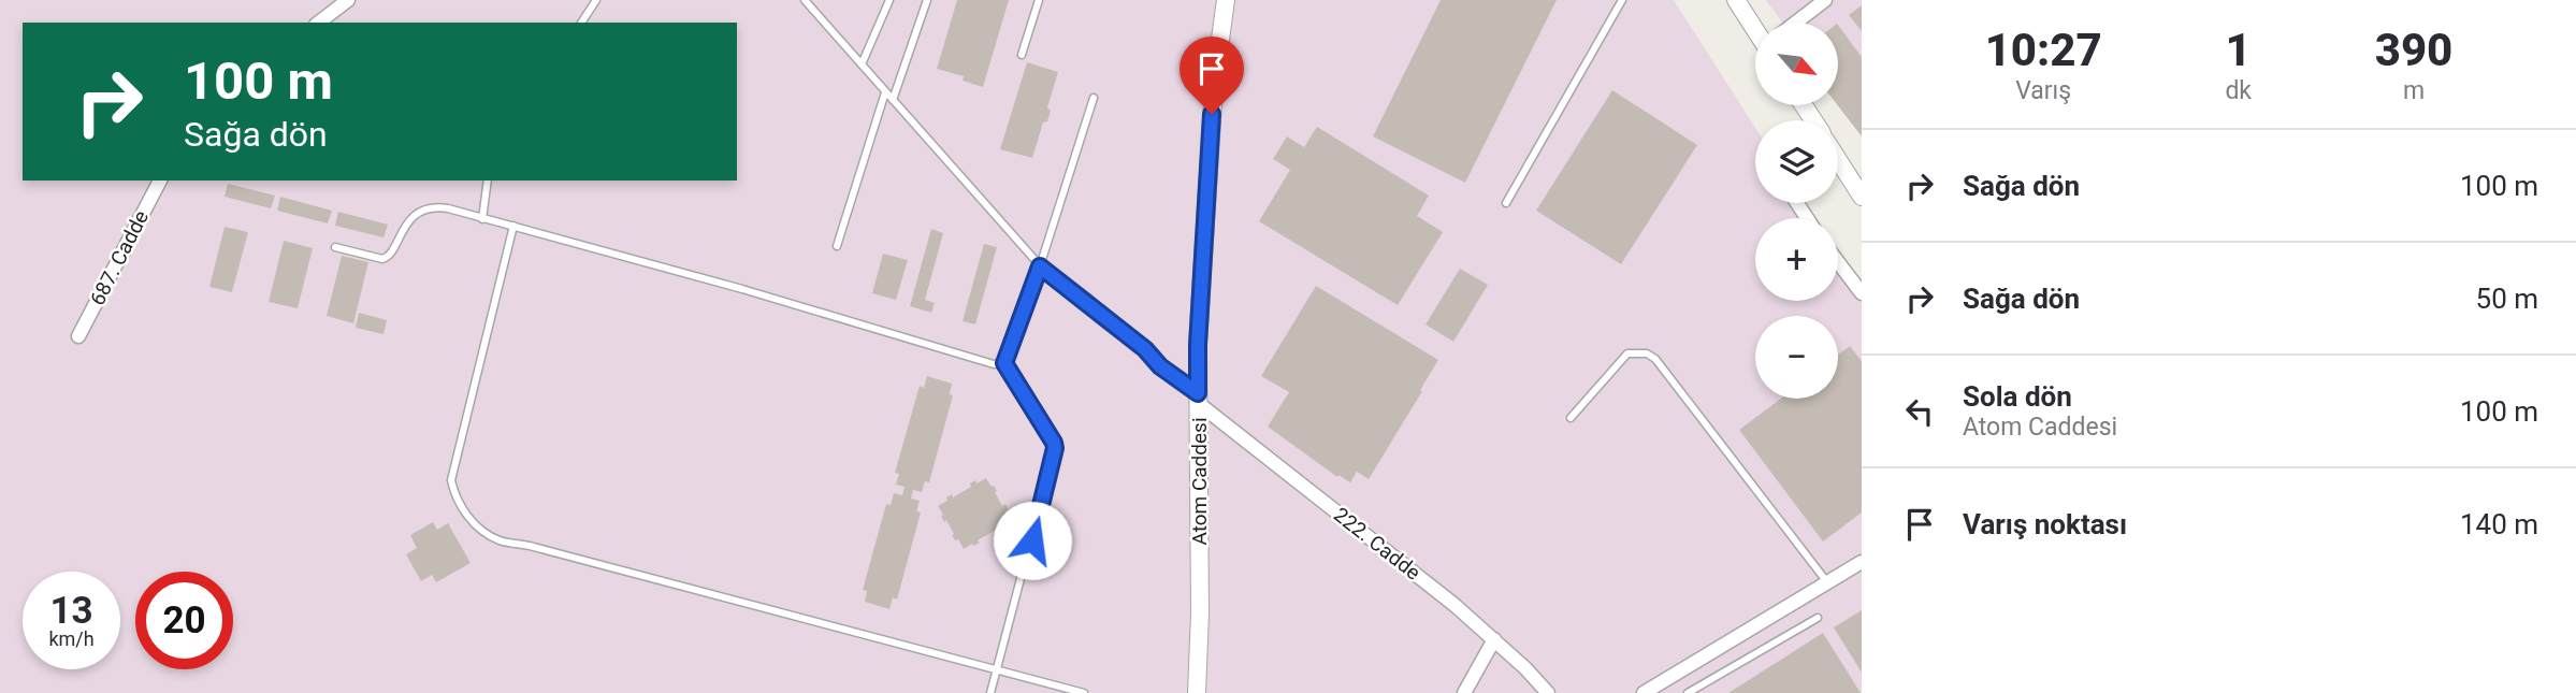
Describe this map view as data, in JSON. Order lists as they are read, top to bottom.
{
  "streets": {
    "street": ["687. Cadde", "Atom Caddesi", "222. Cadde"]
  },
  "crossings": [
    ["Atom Caddesi", "222. Cadde"]
  ],
  "north": "bottom right",
  "page": {
    "eta": [
      "10:27",
      "Varış",
      "1",
      "dk",
      "390",
      "m"
    ],
    "map_buttons": ["+", "−"],
    "turn": ["100 m", "Sağa dön"],
    "list": [
      {
        "name": "Sağa dön",
        "value": "100 m"
      },
      {
        "name": "Sağa dön",
        "value": "50 m"
      },
      {
        "name": "Sola dön",
        "note": "Atom Caddesi",
        "value": "100 m"
      },
      {
        "name": "Varış noktası",
        "value": "140 m"
      }
    ],
    "speed": "13 km/h",
    "limit": "20"
  }
}
